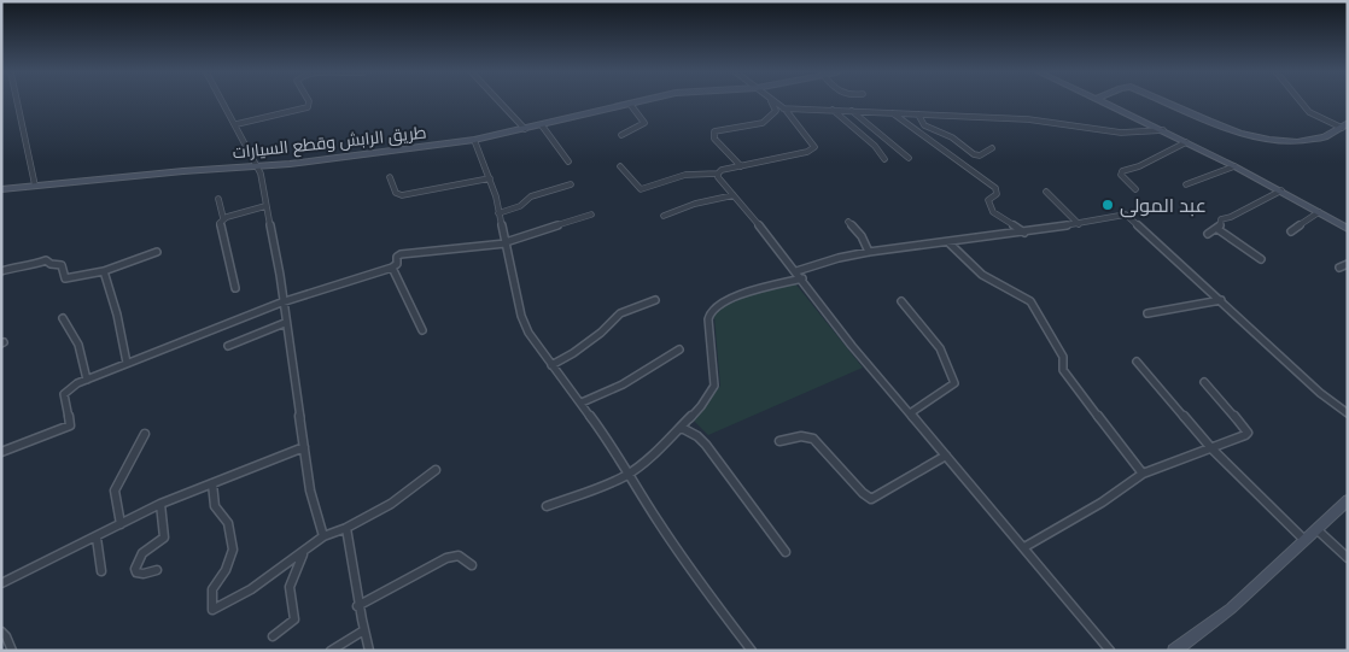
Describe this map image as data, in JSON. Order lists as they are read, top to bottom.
{
  "streets": {
    "main road": ["طريق الرابش وقطع السيارات"]
  },
  "places": ["عبد المولى"]
}
